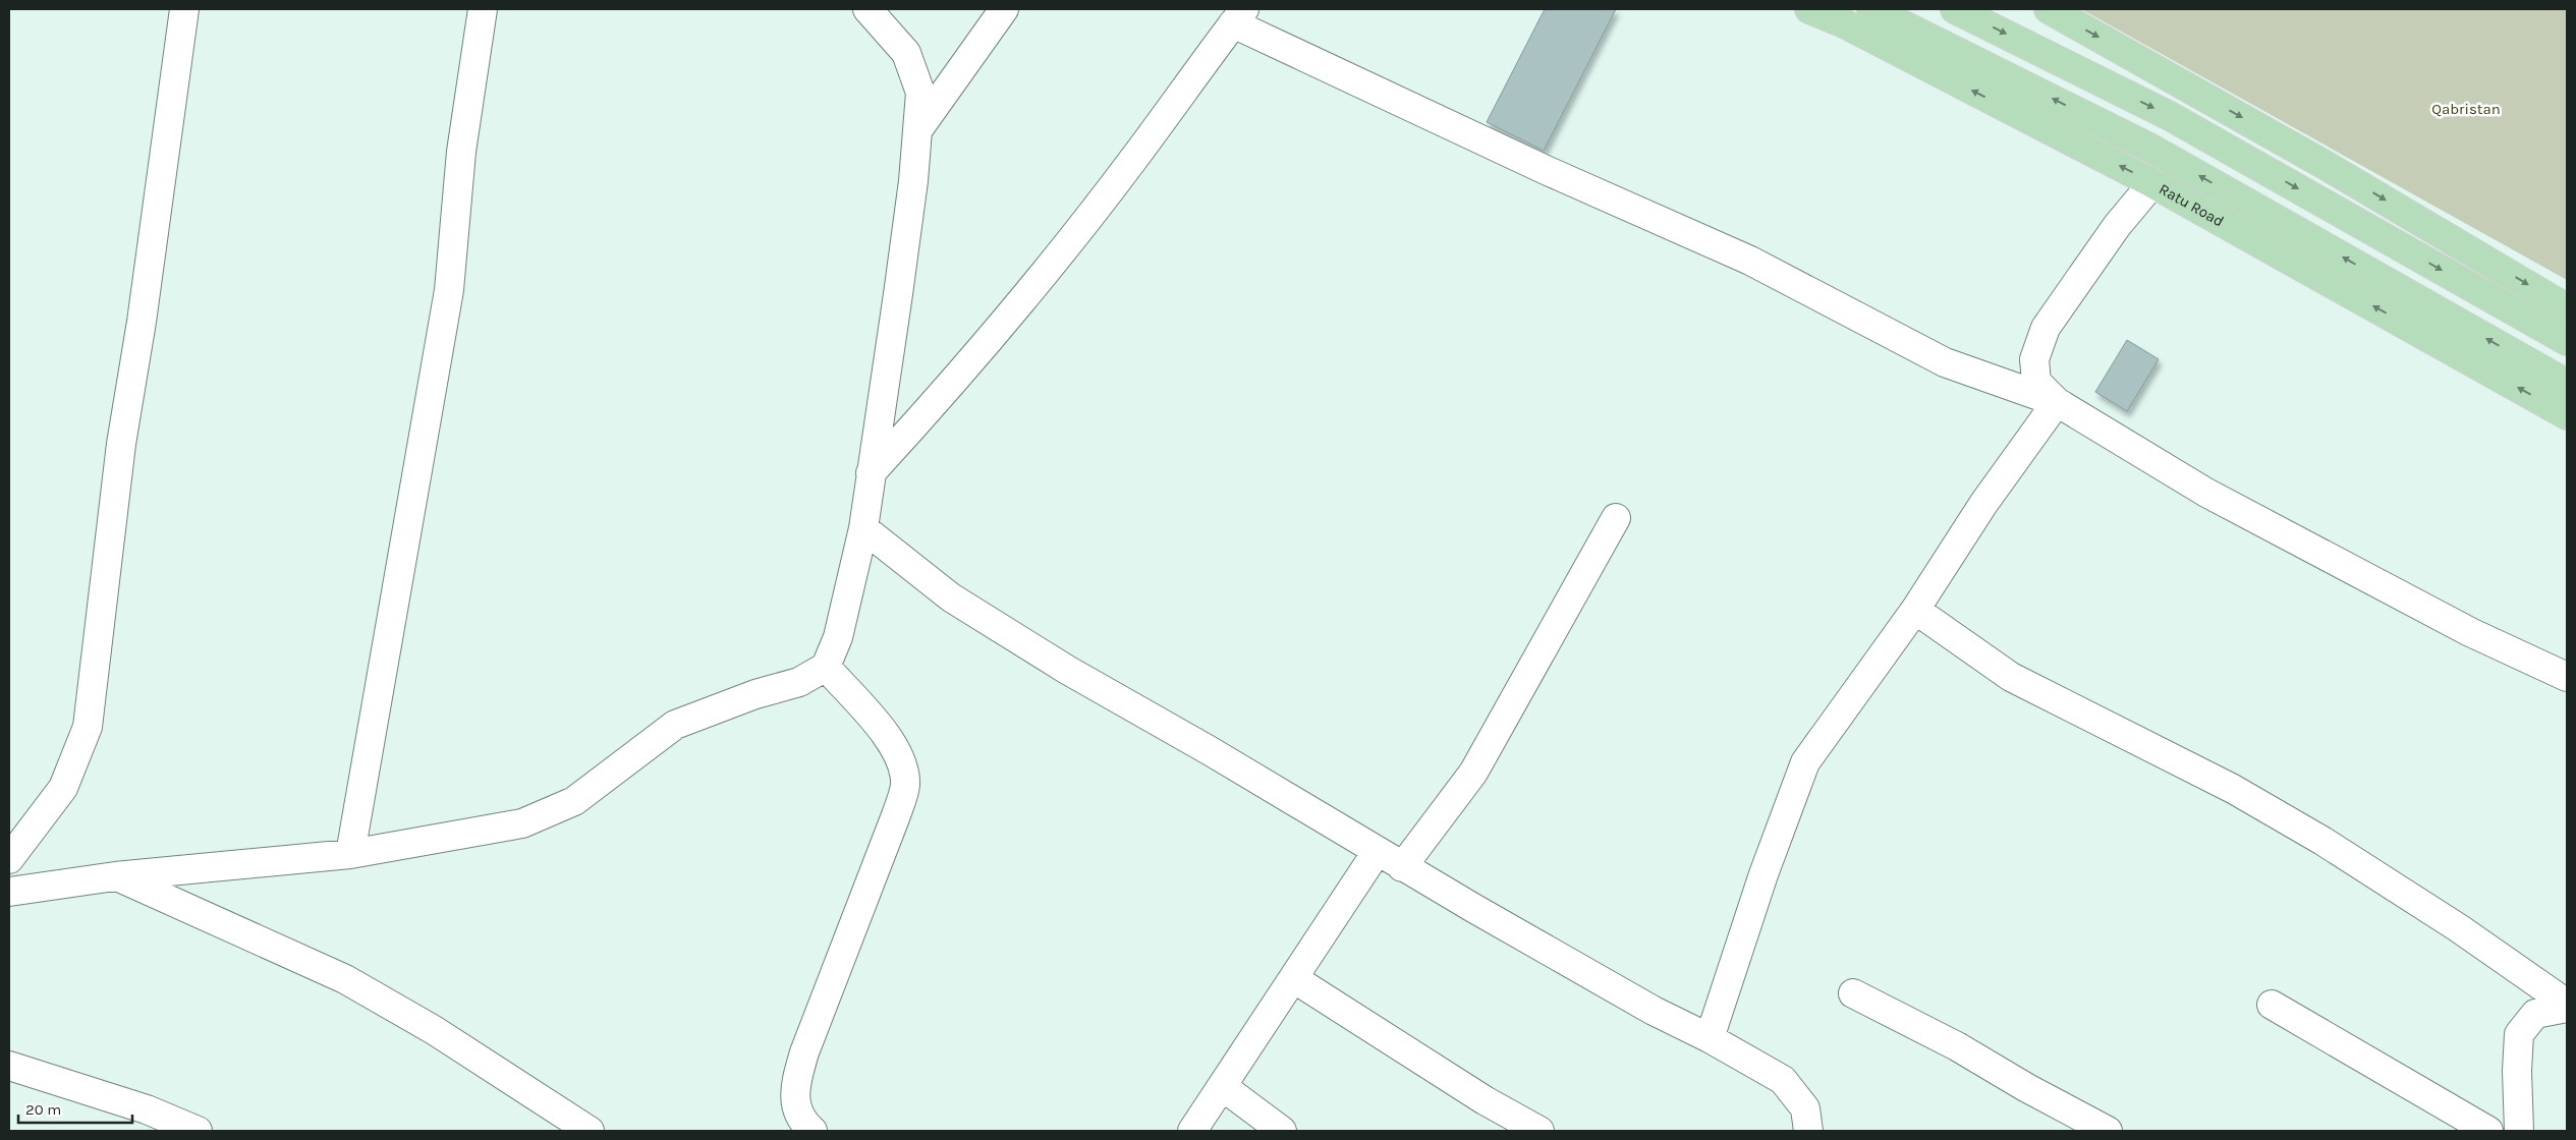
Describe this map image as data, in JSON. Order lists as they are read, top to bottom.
{
  "streets": {
    "main road": ["Ratu Road"]
  },
  "parks": ["Qabristan"],
  "scale_bar": "20 m"
}
